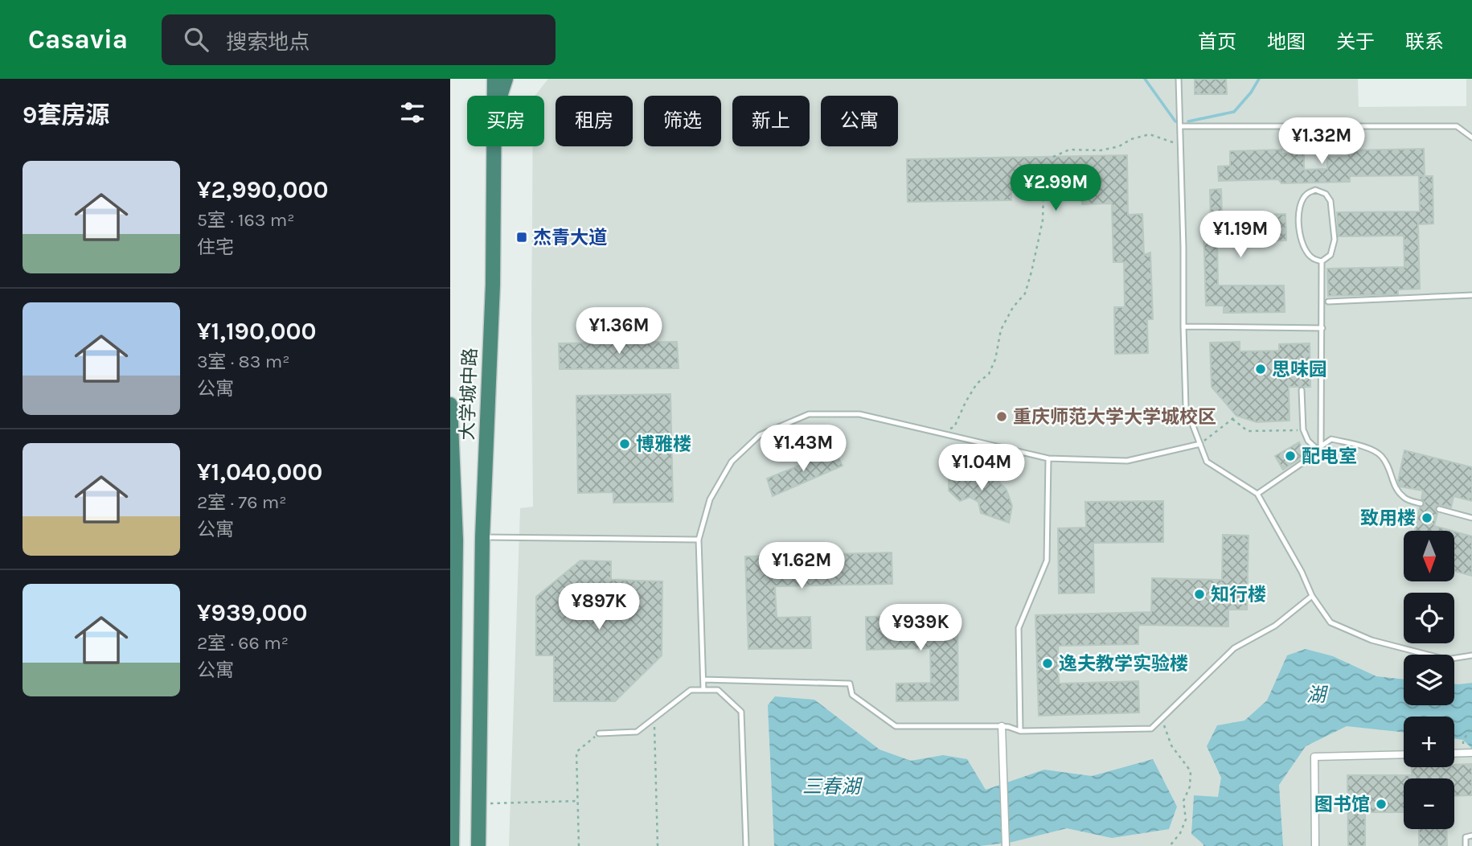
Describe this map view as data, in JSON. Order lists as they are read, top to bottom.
{
  "streets": {
    "highway": ["大学城中路"]
  },
  "water": ["湖", "三春湖"],
  "places": {
    "transit": ["杰青大道"],
    "other": [
      "思味园",
      "重庆师范大学大学城校区",
      "博雅楼",
      "配电室",
      "致用楼",
      "知行楼",
      "逸夫教学实验楼",
      "图书馆"
    ]
  },
  "north": "bottom",
  "page": {
    "header": "Casavia",
    "search": "搜索地点",
    "nav": [
      "首页",
      "地图",
      "关于",
      "联系"
    ],
    "heading": "9套房源",
    "chip": [
      "买房",
      "租房",
      "筛选",
      "新上",
      "公寓"
    ],
    "price": [
      "¥1.32M",
      "¥2.99M",
      "¥1.19M",
      "¥1.36M",
      "¥1.43M",
      "¥1.04M",
      "¥1.62M",
      "¥897K",
      "¥939K"
    ],
    "list": [
      {
        "name": "¥2,990,000",
        "note": "5室 · 163 m² · 住宅"
      },
      {
        "name": "¥1,190,000",
        "note": "3室 · 83 m² · 公寓"
      },
      {
        "name": "¥1,040,000",
        "note": "2室 · 76 m² · 公寓"
      },
      {
        "name": "¥939,000",
        "note": "2室 · 66 m² · 公寓"
      }
    ],
    "map_buttons": ["+", "−"]
  }
}
